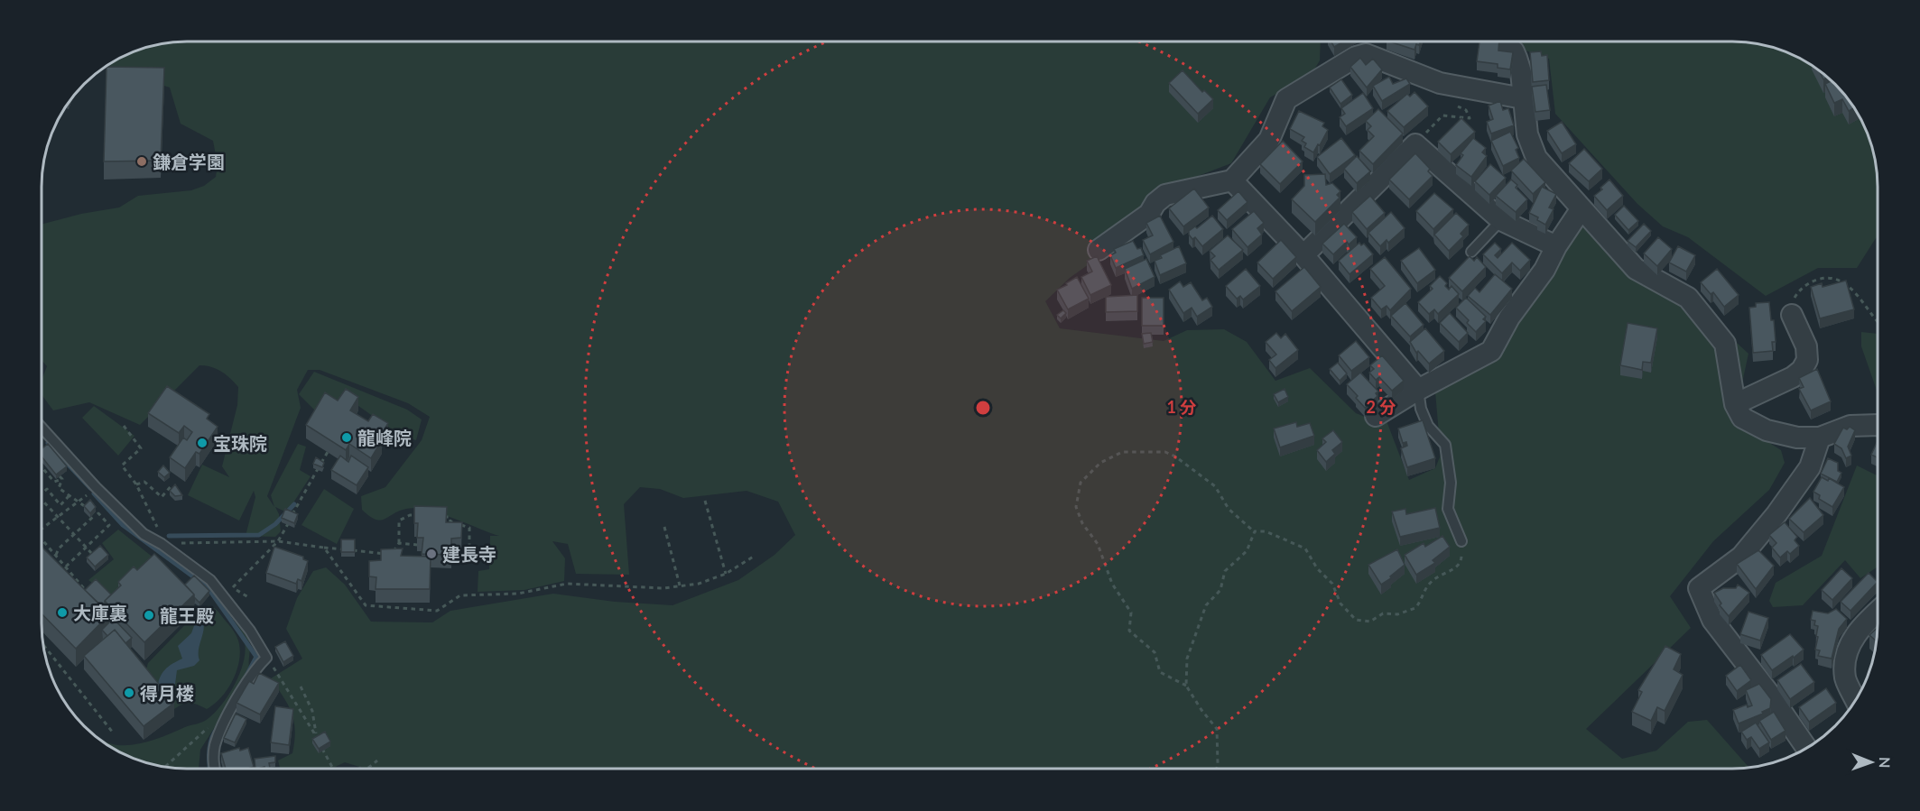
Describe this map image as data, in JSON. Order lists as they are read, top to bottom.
{
  "places": [
    "鎌倉学園",
    "龍峰院",
    "宝珠院",
    "建長寺",
    "大庫裏",
    "龍王殿",
    "得月楼"
  ],
  "north": "right",
  "rings": ["1 分", "2 分"]
}
